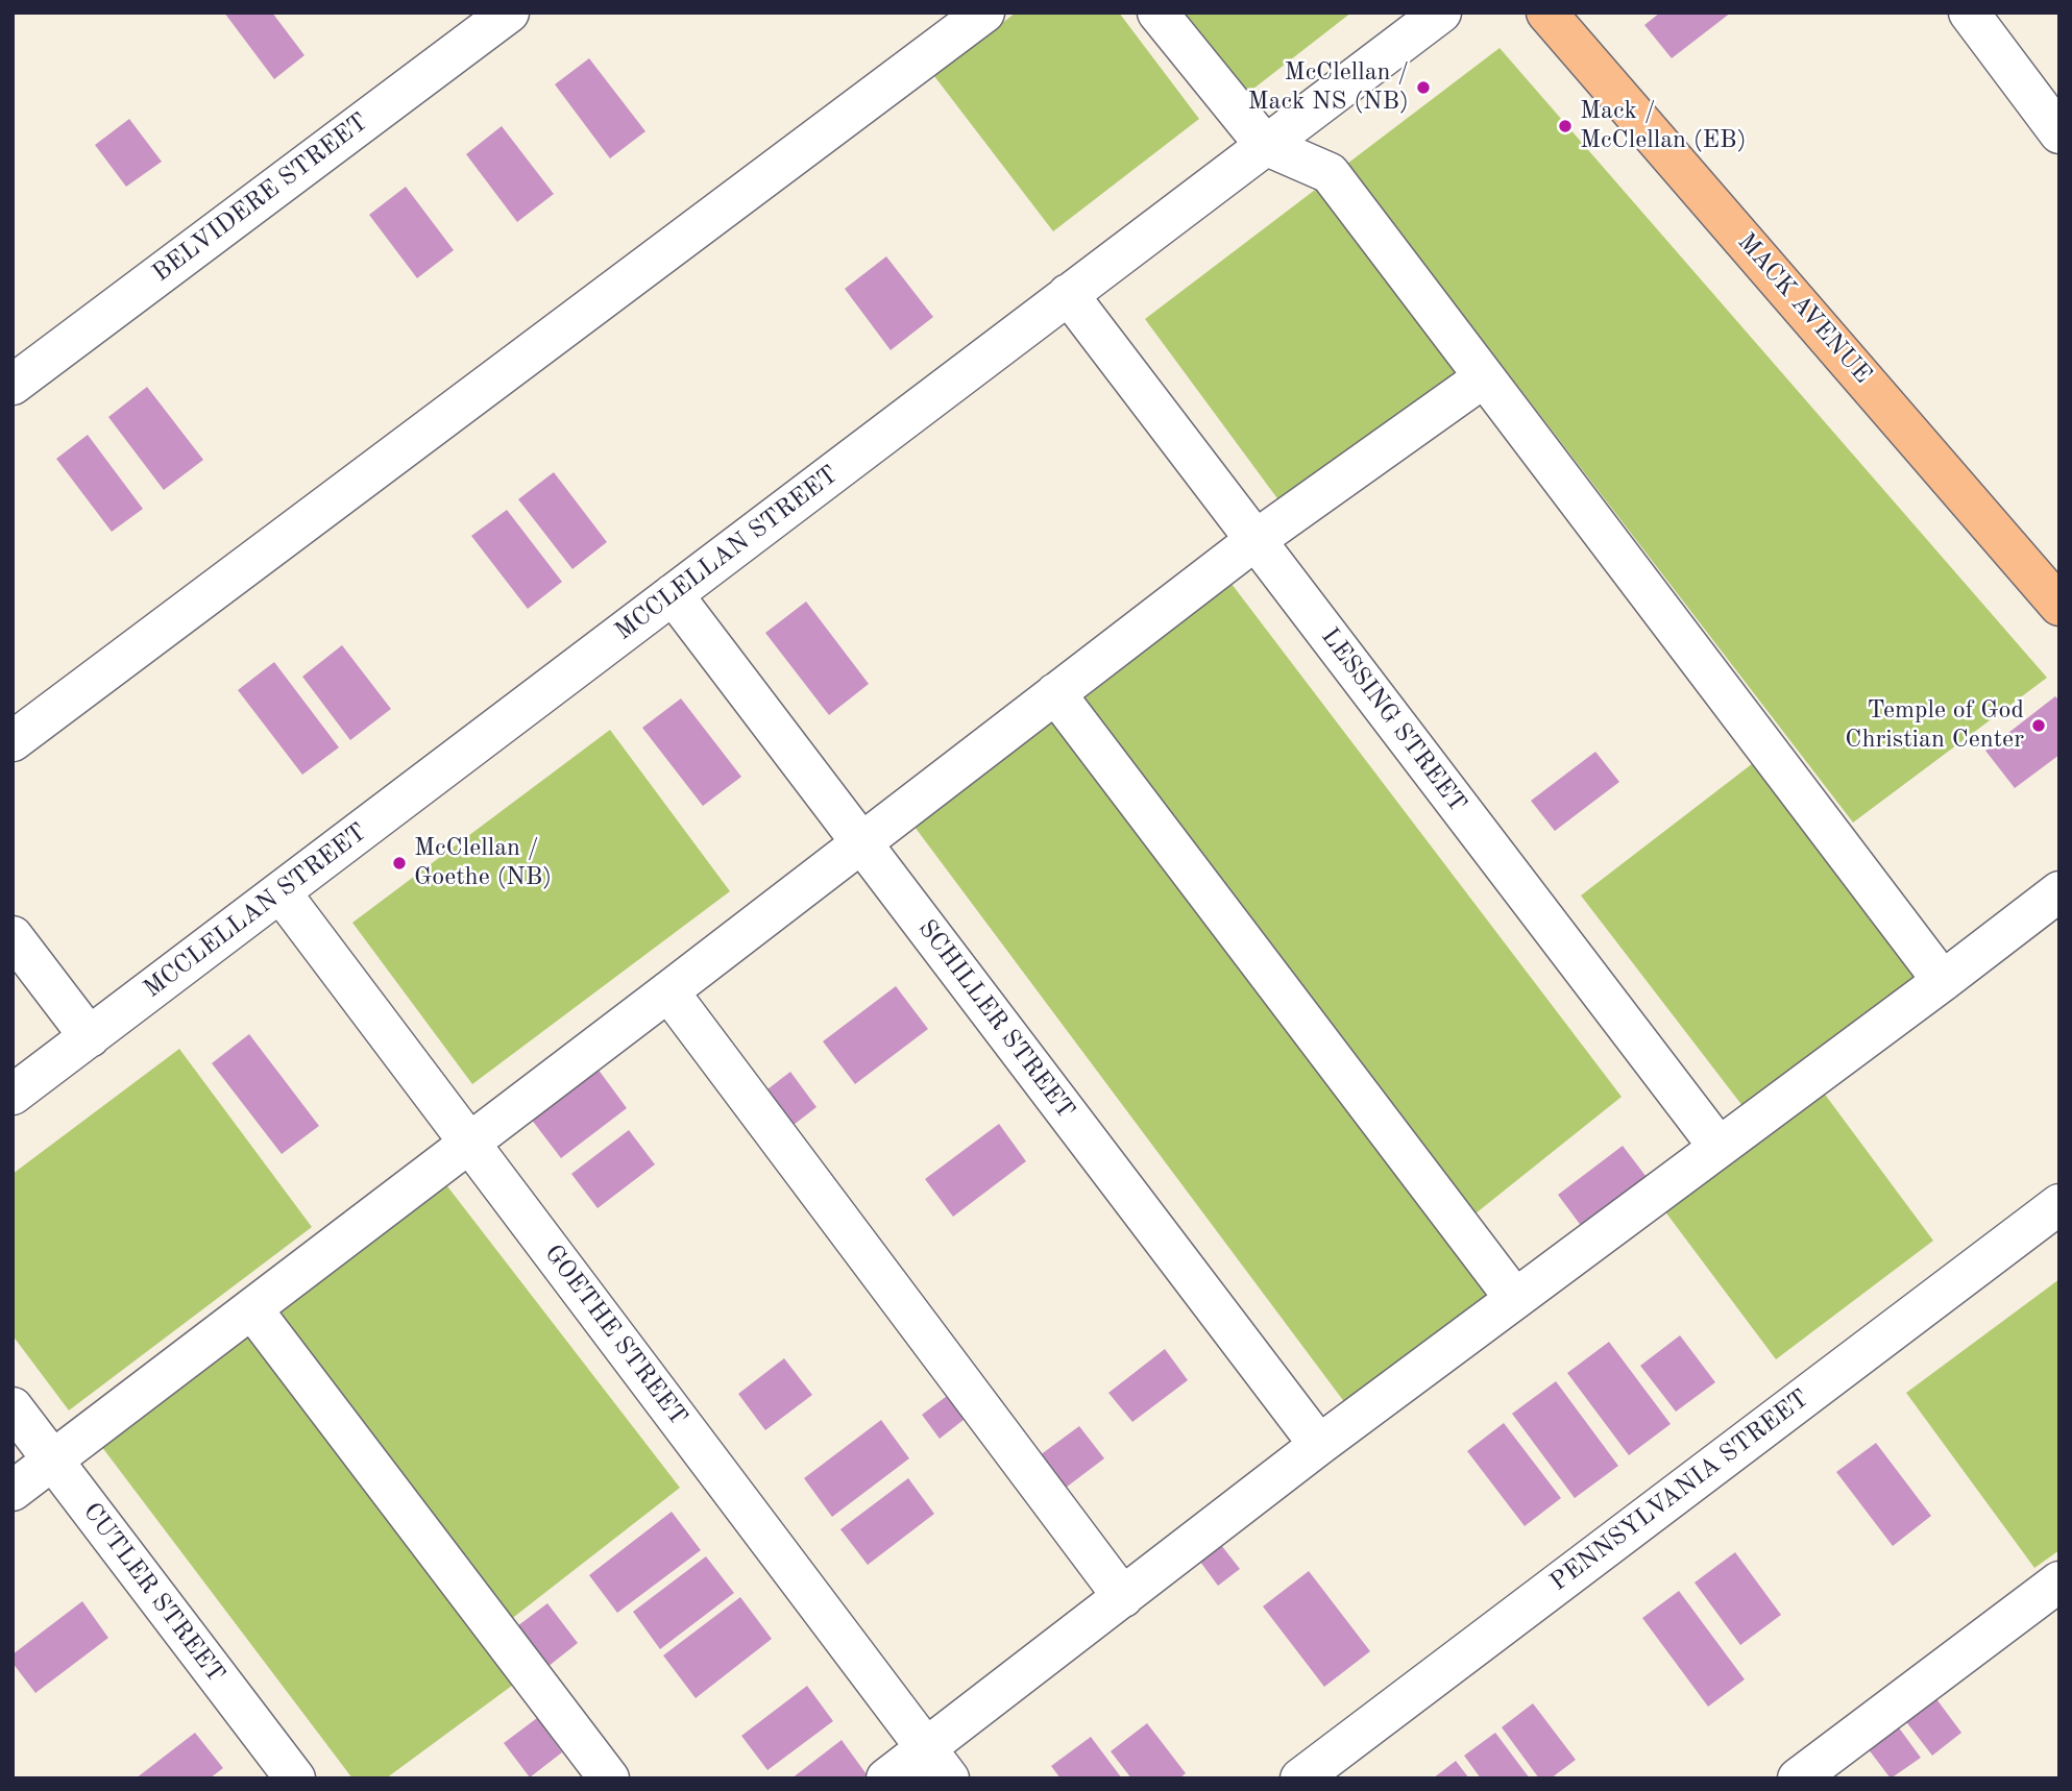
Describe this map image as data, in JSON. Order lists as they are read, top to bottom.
{
  "streets": {
    "main road": ["MACK AVENUE"],
    "street": [
      "BELVIDERE STREET",
      "MCCLELLAN STREET",
      "LESSING STREET",
      "SCHILLER STREET",
      "GOETHE STREET",
      "PENNSYLVANIA STREET",
      "CUTLER STREET"
    ]
  },
  "crossings": [
    ["MCCLELLAN STREET", "LESSING STREET"],
    ["MCCLELLAN STREET", "SCHILLER STREET"],
    ["MCCLELLAN STREET", "GOETHE STREET"]
  ],
  "places": [
    "McClellan / Mack NS (NB)",
    "Mack / McClellan (EB)",
    "Temple of God Christian Center",
    "McClellan / Goethe (NB)"
  ]
}
